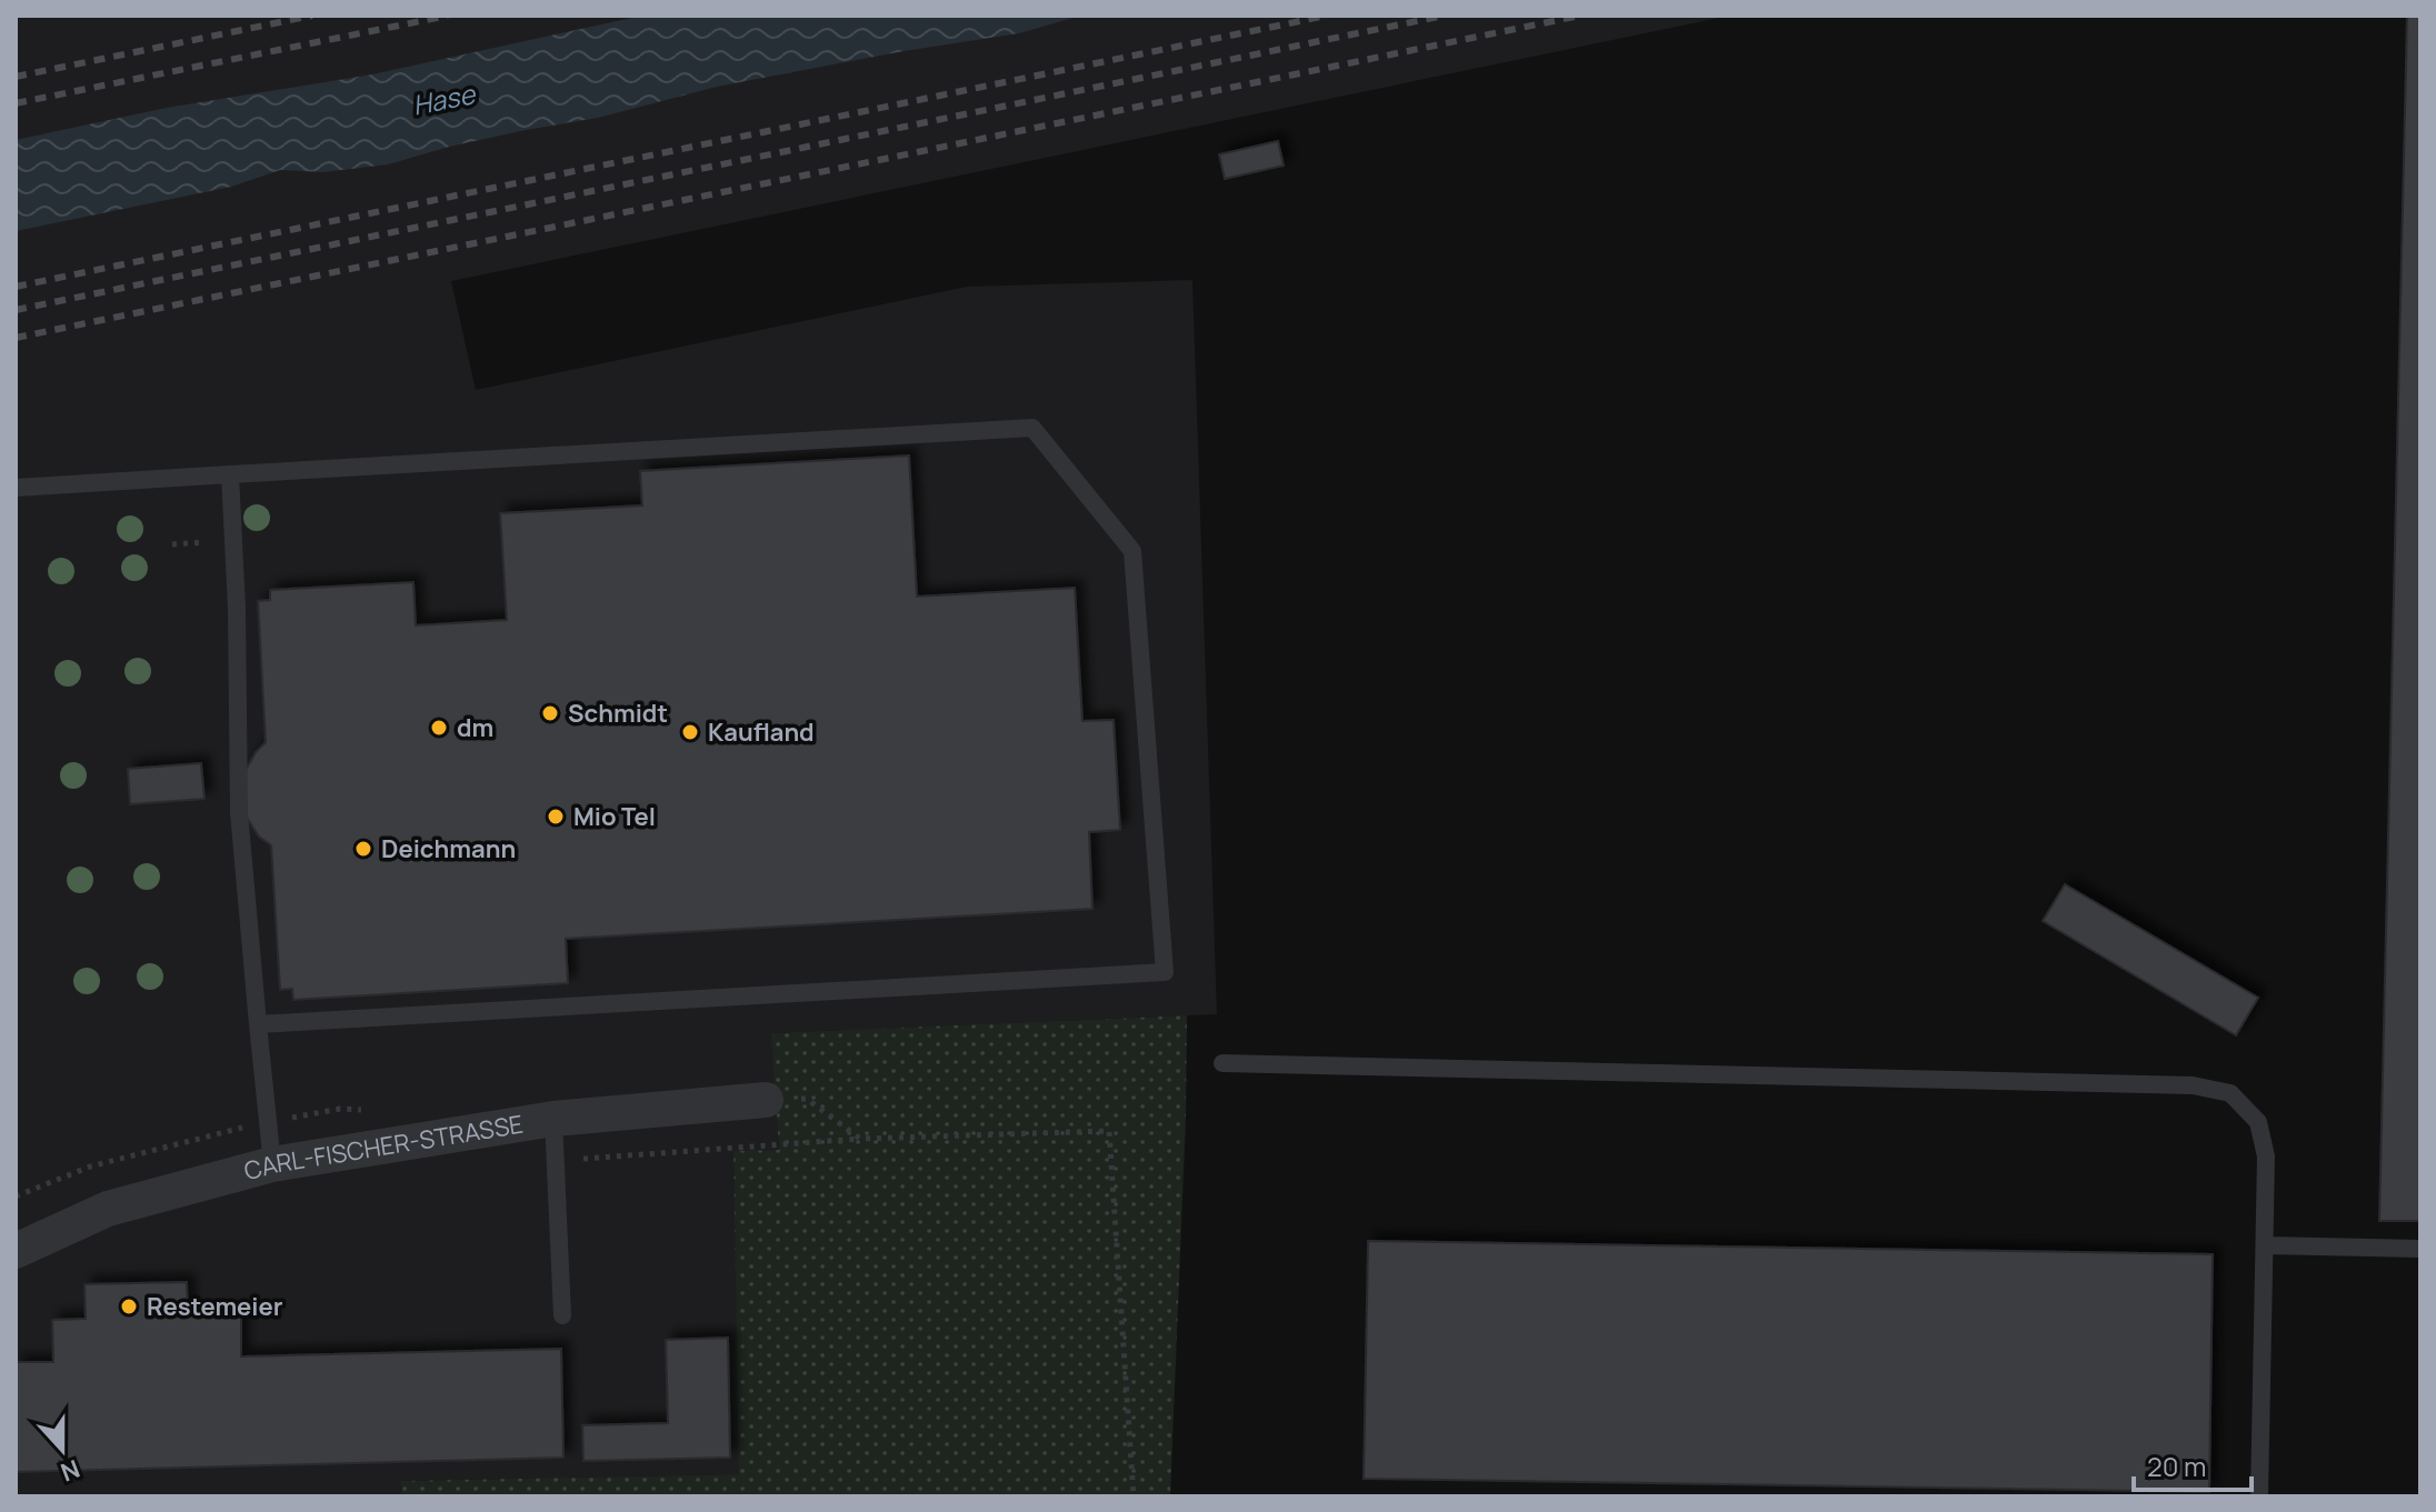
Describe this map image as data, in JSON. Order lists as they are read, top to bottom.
{
  "streets": {
    "street": ["CARL-FISCHER-STRASSE"]
  },
  "water": ["Hase"],
  "places": [
    "Schmidt",
    "dm",
    "Kaufland",
    "Mio Tel",
    "Deichmann",
    "Restemeier"
  ],
  "scale_bar": "20 m",
  "north": "bottom"
}
